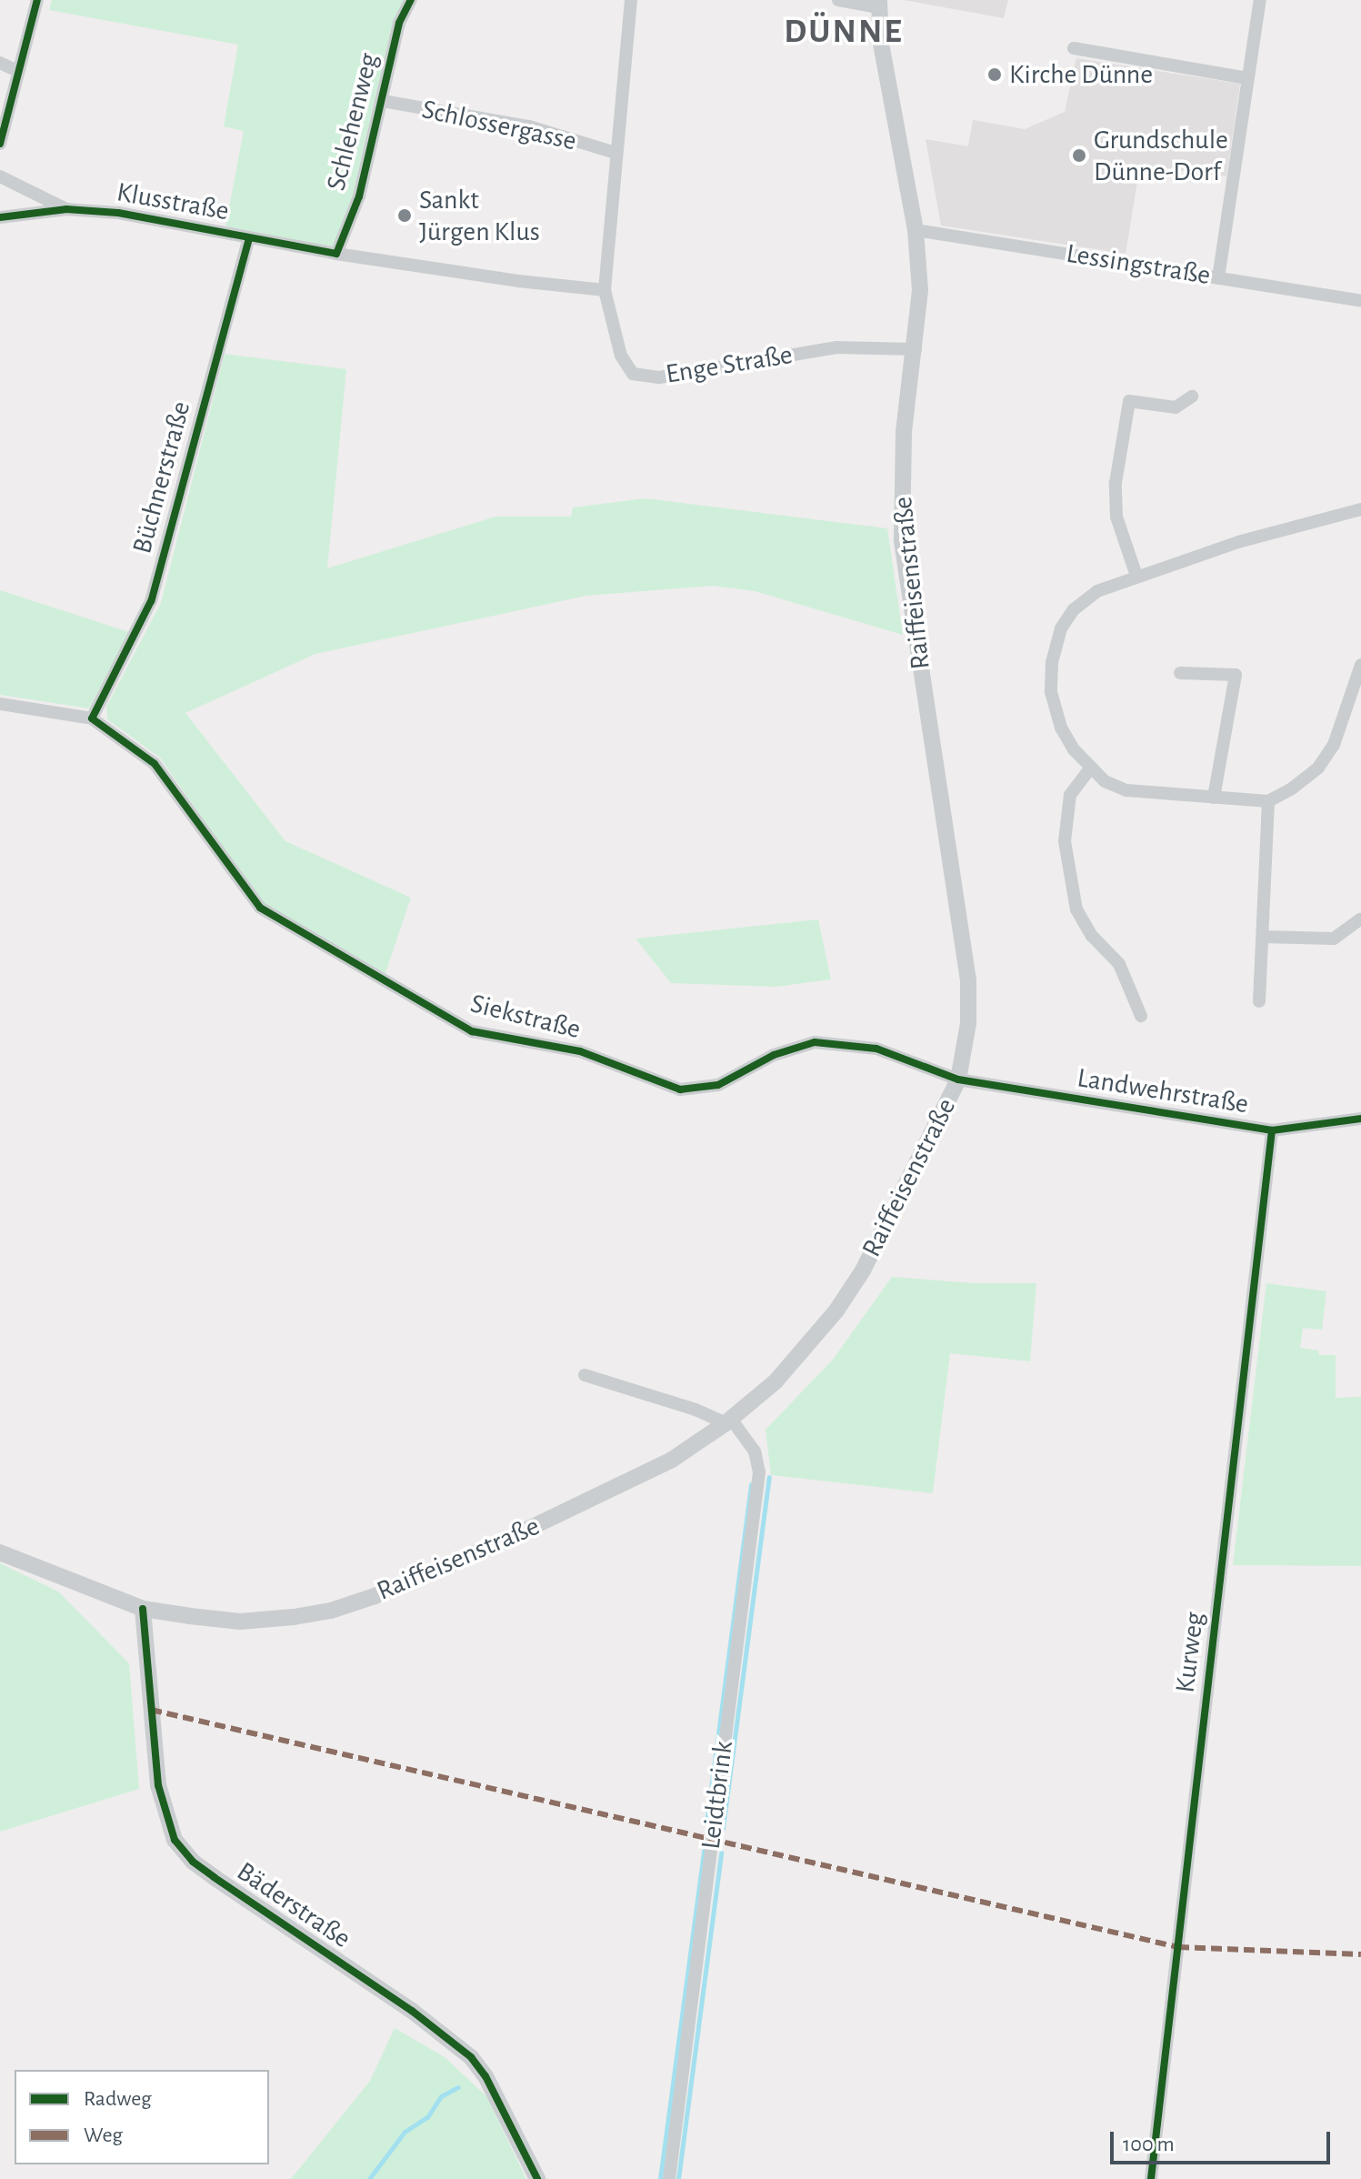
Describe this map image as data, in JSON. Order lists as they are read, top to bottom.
{
  "streets": {
    "street": [
      "Schlehenweg",
      "Schlossergasse",
      "Klusstraße",
      "Lessingstraße",
      "Enge Straße",
      "Büchnerstraße",
      "Raiffeisenstraße",
      "Siekstraße",
      "Landwehrstraße",
      "Kurweg",
      "Leidtbrink",
      "Bäderstraße"
    ]
  },
  "crossings": [
    ["Schlehenweg", "Schlossergasse"],
    ["Schlehenweg", "Klusstraße"],
    ["Klusstraße", "Enge Straße"],
    ["Klusstraße", "Büchnerstraße"],
    ["Lessingstraße", "Raiffeisenstraße"],
    ["Enge Straße", "Raiffeisenstraße"],
    ["Büchnerstraße", "Siekstraße"],
    ["Raiffeisenstraße", "Siekstraße"],
    ["Raiffeisenstraße", "Landwehrstraße"],
    ["Raiffeisenstraße", "Leidtbrink"],
    ["Raiffeisenstraße", "Bäderstraße"],
    ["Siekstraße", "Landwehrstraße"],
    ["Landwehrstraße", "Kurweg"]
  ],
  "districts": ["DÜNNE"],
  "places": ["Kirche Dünne", "Grundschule Dünne-Dorf", "Sankt Jürgen Klus"],
  "legend": ["Radweg", "Weg"],
  "scale_bar": "100 m"
}
